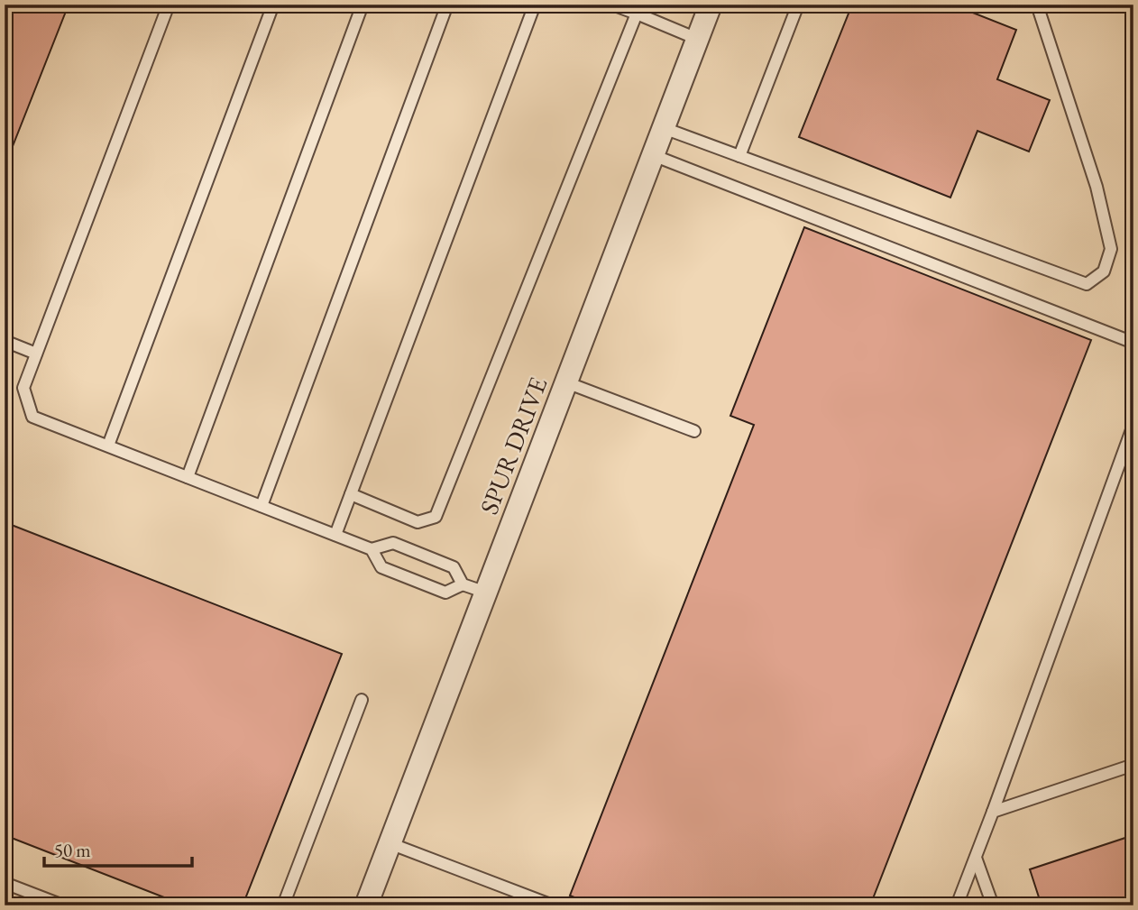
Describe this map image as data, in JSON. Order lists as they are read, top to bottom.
{
  "streets": {
    "street": ["SPUR DRIVE"]
  },
  "scale_bar": "50 m"
}
